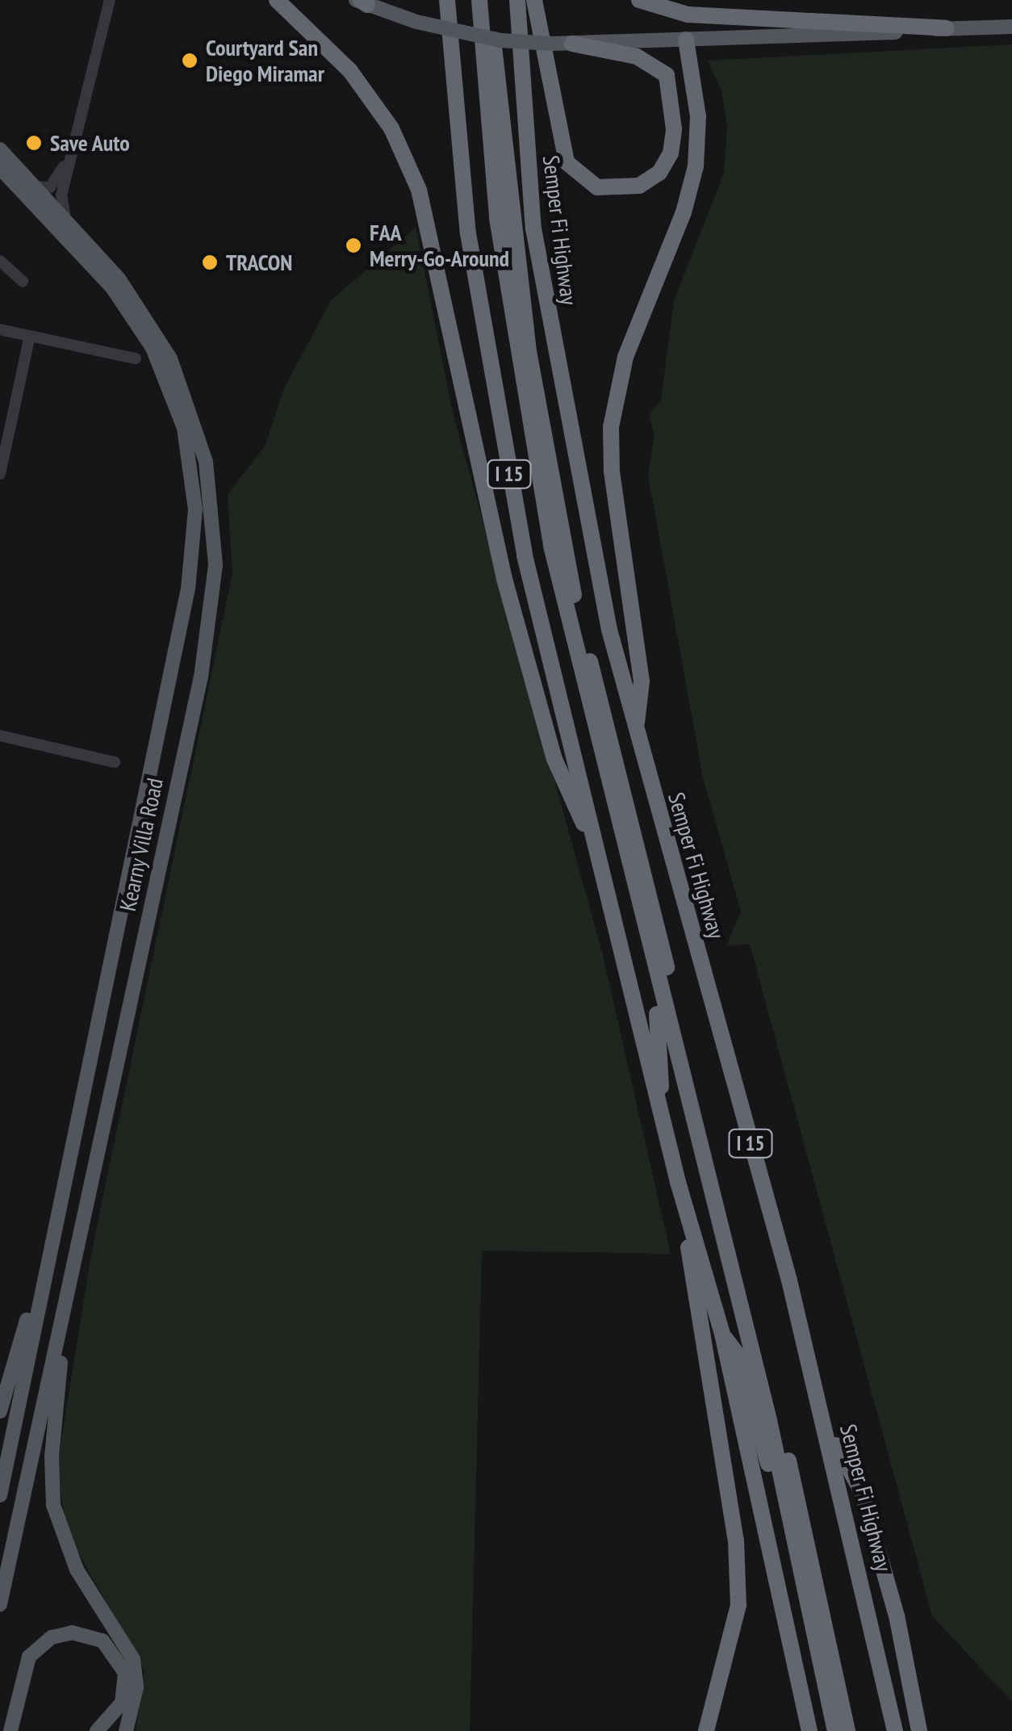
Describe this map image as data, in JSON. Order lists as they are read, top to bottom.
{
  "streets": {
    "highway": ["Semper Fi Highway", "I 15"],
    "main road": ["Kearny Villa Road"]
  },
  "places": [
    "Courtyard San Diego Miramar",
    "Save Auto",
    "FAA Merry-Go-Around",
    "TRACON"
  ]
}
